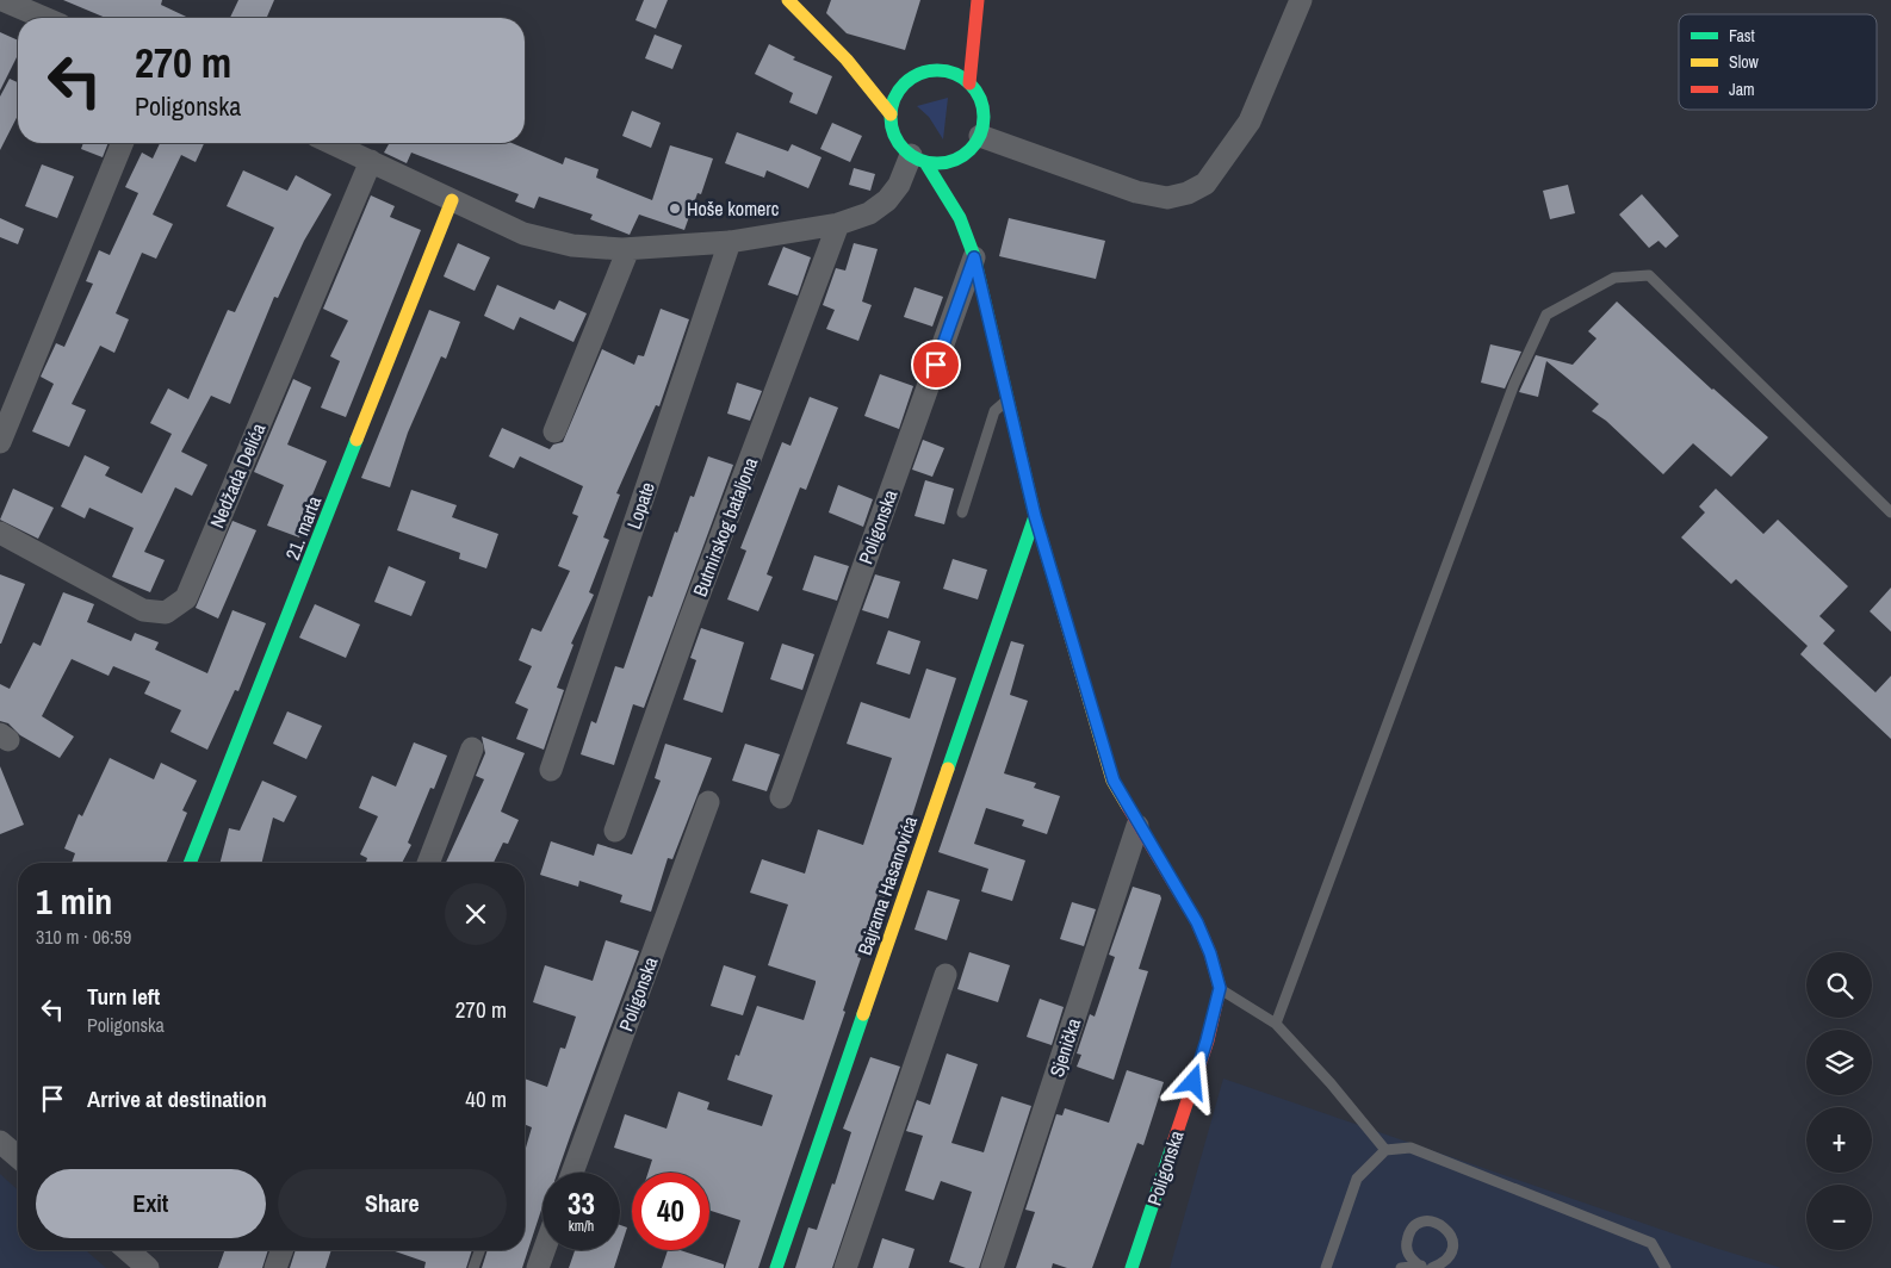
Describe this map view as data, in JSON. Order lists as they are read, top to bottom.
{
  "streets": {
    "street": [
      "Nedžada Delića",
      "Lopate",
      "Butmirskog bataljona",
      "Poligonska",
      "21. marta",
      "Bajrama Hasanovića",
      "Sjenička"
    ]
  },
  "crossings": [
    ["Poligonska", "Bajrama Hasanovića"],
    ["Poligonska", "Sjenička"]
  ],
  "places": ["Hoše komerc"],
  "legend": ["Fast", "Slow", "Jam"],
  "page": {
    "turn": ["270 m", "Poligonska"],
    "heading": ["1 min", "310 m · 06:59"],
    "map_buttons": ["+", "−"],
    "list": [
      {
        "name": "Turn left",
        "note": "Poligonska",
        "value": "270 m"
      },
      {
        "name": "Arrive at destination",
        "value": "40 m"
      }
    ],
    "buttons": ["Exit", "Share"],
    "speed": "33 km/h",
    "limit": "40"
  }
}
